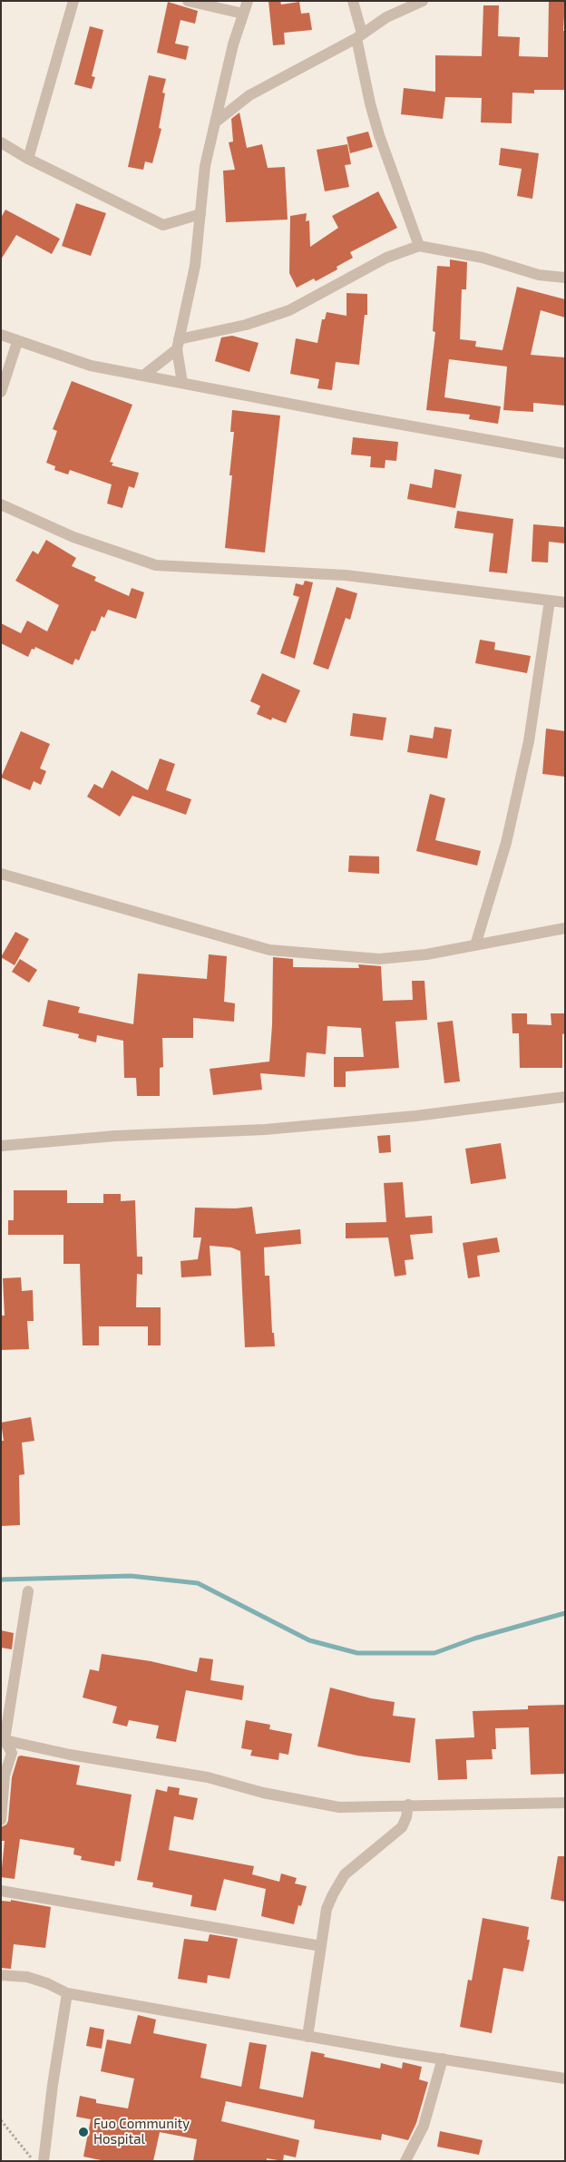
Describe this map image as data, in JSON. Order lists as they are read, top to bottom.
{
  "places": ["Fuo Community Hospital"]
}
